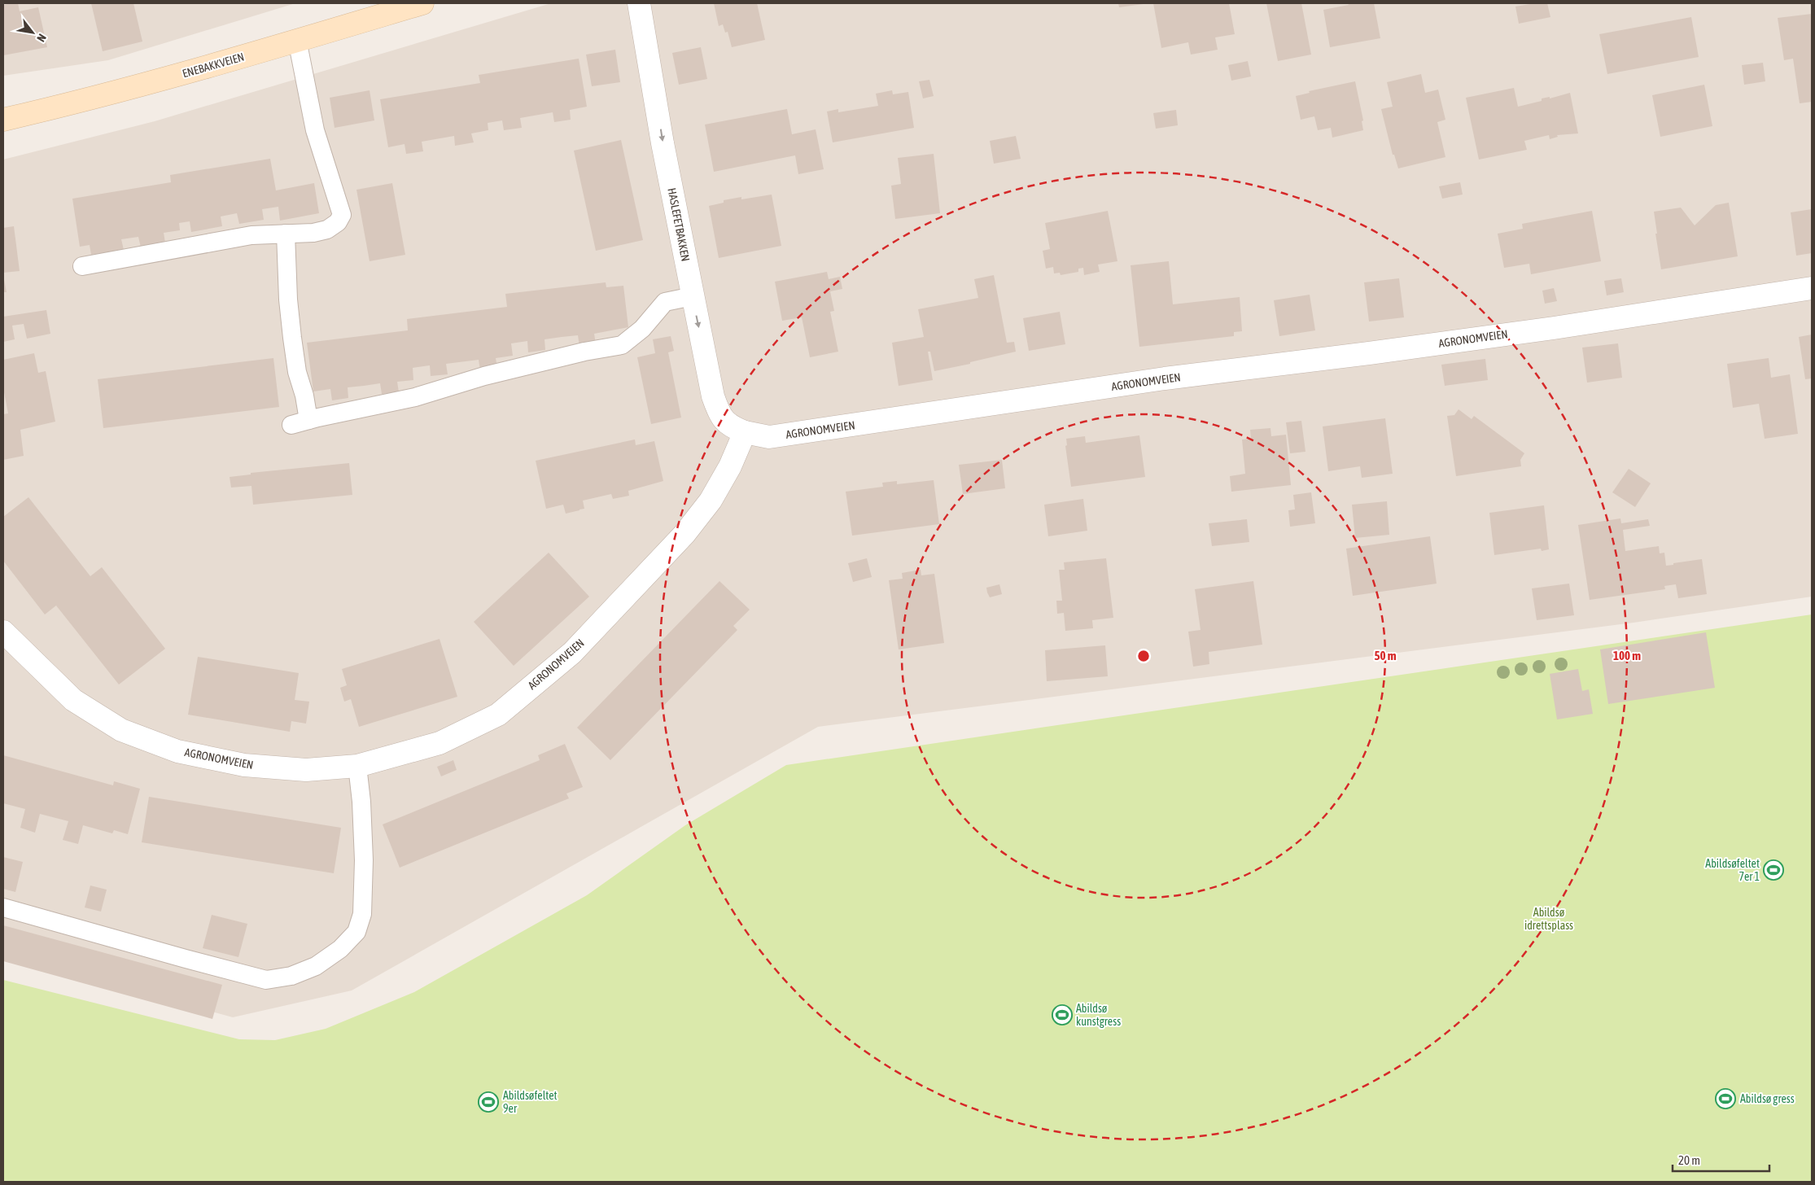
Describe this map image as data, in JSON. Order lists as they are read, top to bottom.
{
  "streets": {
    "main road": ["ENEBAKKVEIEN"],
    "street": ["HASLEFETBAKKEN", "AGRONOMVEIEN"]
  },
  "crossings": [
    ["HASLEFETBAKKEN", "AGRONOMVEIEN"]
  ],
  "one_way": ["HASLEFETBAKKEN"],
  "parks": ["Abildsø idrettsplass"],
  "places": {
    "sports": [
      "Abildsøfeltet 7er 1",
      "Abildsø kunstgress",
      "Abildsø gress",
      "Abildsøfeltet 9er"
    ]
  },
  "scale_bar": "20 m",
  "north": "bottom right",
  "rings": ["50 m", "100 m"]
}
